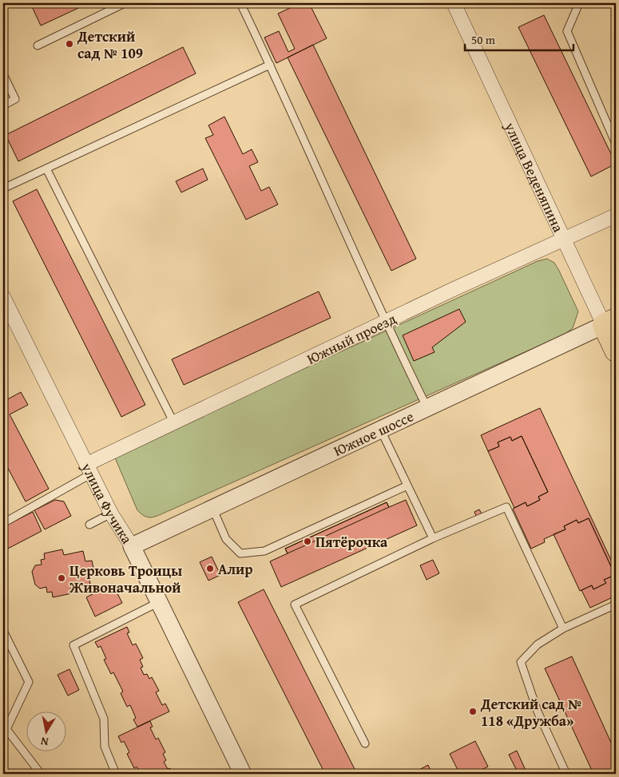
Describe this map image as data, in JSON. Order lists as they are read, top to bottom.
{
  "streets": {
    "main road": ["улица Веденяпина"],
    "street": ["Южный проезд", "Южное шоссе", "улица Фучика"]
  },
  "crossings": [
    ["улица Веденяпина", "Южный проезд"],
    ["улица Веденяпина", "Южное шоссе"],
    ["Южный проезд", "улица Фучика"],
    ["Южное шоссе", "улица Фучика"]
  ],
  "places": [
    "Детский сад № 109",
    "Пятёрочка",
    "Алир",
    "Церковь Троицы Живоначальной",
    "Детский сад № 118 «Дружба»"
  ],
  "scale_bar": "50 m",
  "north": "bottom"
}
